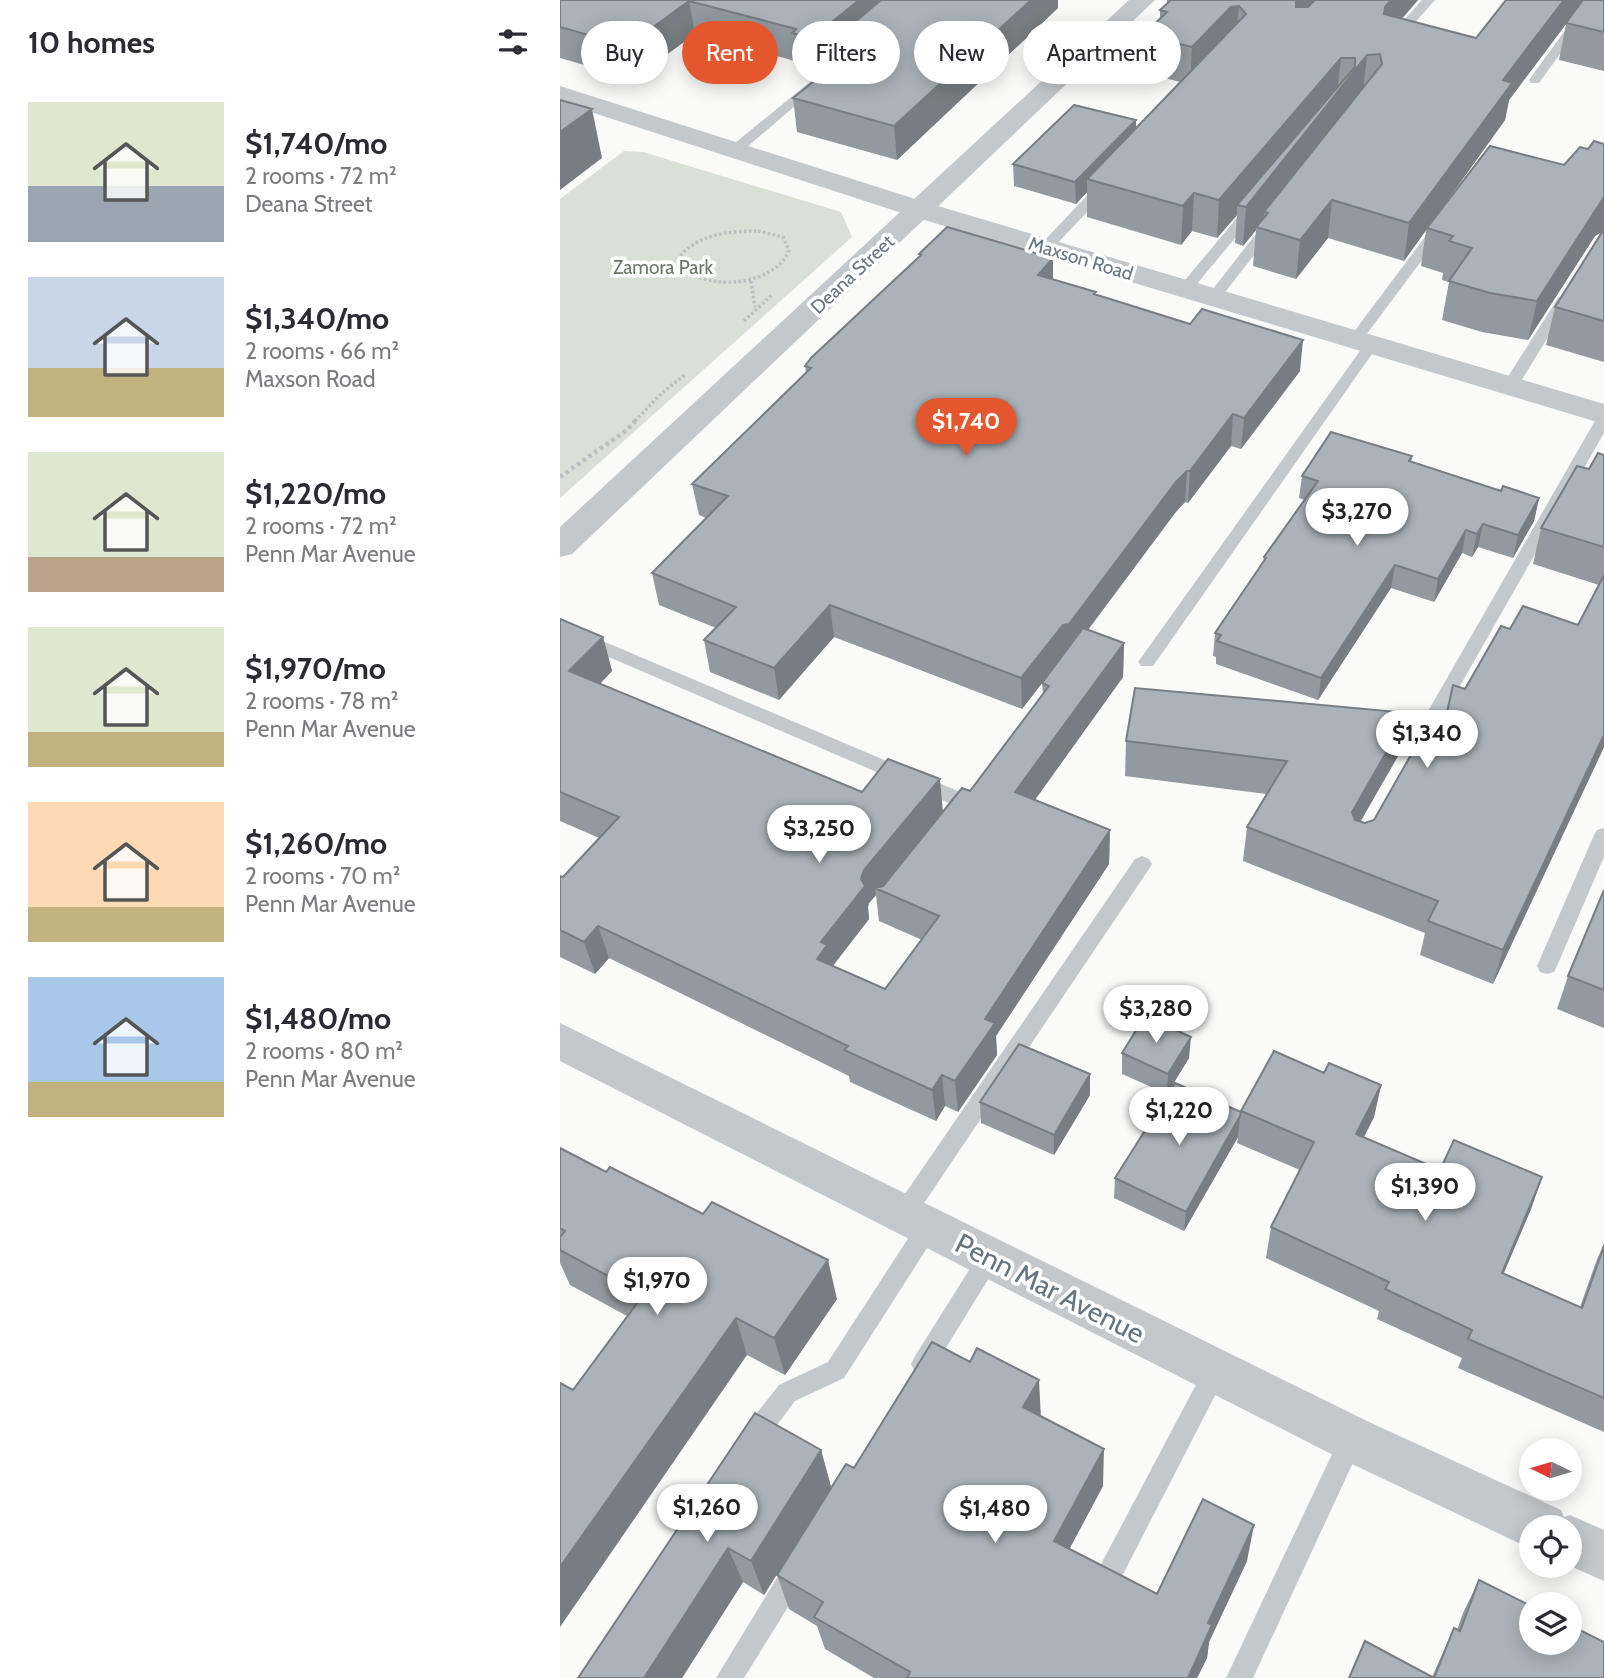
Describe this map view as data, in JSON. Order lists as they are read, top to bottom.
{
  "streets": {
    "street": ["Maxson Road", "Deana Street", "Penn Mar Avenue"]
  },
  "crossings": [
    ["Maxson Road", "Deana Street"]
  ],
  "parks": ["Zamora Park"],
  "north": "left",
  "page": {
    "heading": "10 homes",
    "chip": [
      "Buy",
      "Rent",
      "Filters",
      "New",
      "Apartment"
    ],
    "list": [
      {
        "name": "$1,740/mo",
        "note": "2 rooms · 72 m² · Deana Street"
      },
      {
        "name": "$1,340/mo",
        "note": "2 rooms · 66 m² · Maxson Road"
      },
      {
        "name": "$1,220/mo",
        "note": "2 rooms · 72 m² · Penn Mar Avenue"
      },
      {
        "name": "$1,970/mo",
        "note": "2 rooms · 78 m² · Penn Mar Avenue"
      },
      {
        "name": "$1,260/mo",
        "note": "2 rooms · 70 m² · Penn Mar Avenue"
      },
      {
        "name": "$1,480/mo",
        "note": "2 rooms · 80 m² · Penn Mar Avenue"
      }
    ],
    "price": [
      "$1,740",
      "$3,270",
      "$1,340",
      "$3,250",
      "$3,280",
      "$1,220",
      "$1,390",
      "$1,970",
      "$1,260",
      "$1,480"
    ]
  }
}
